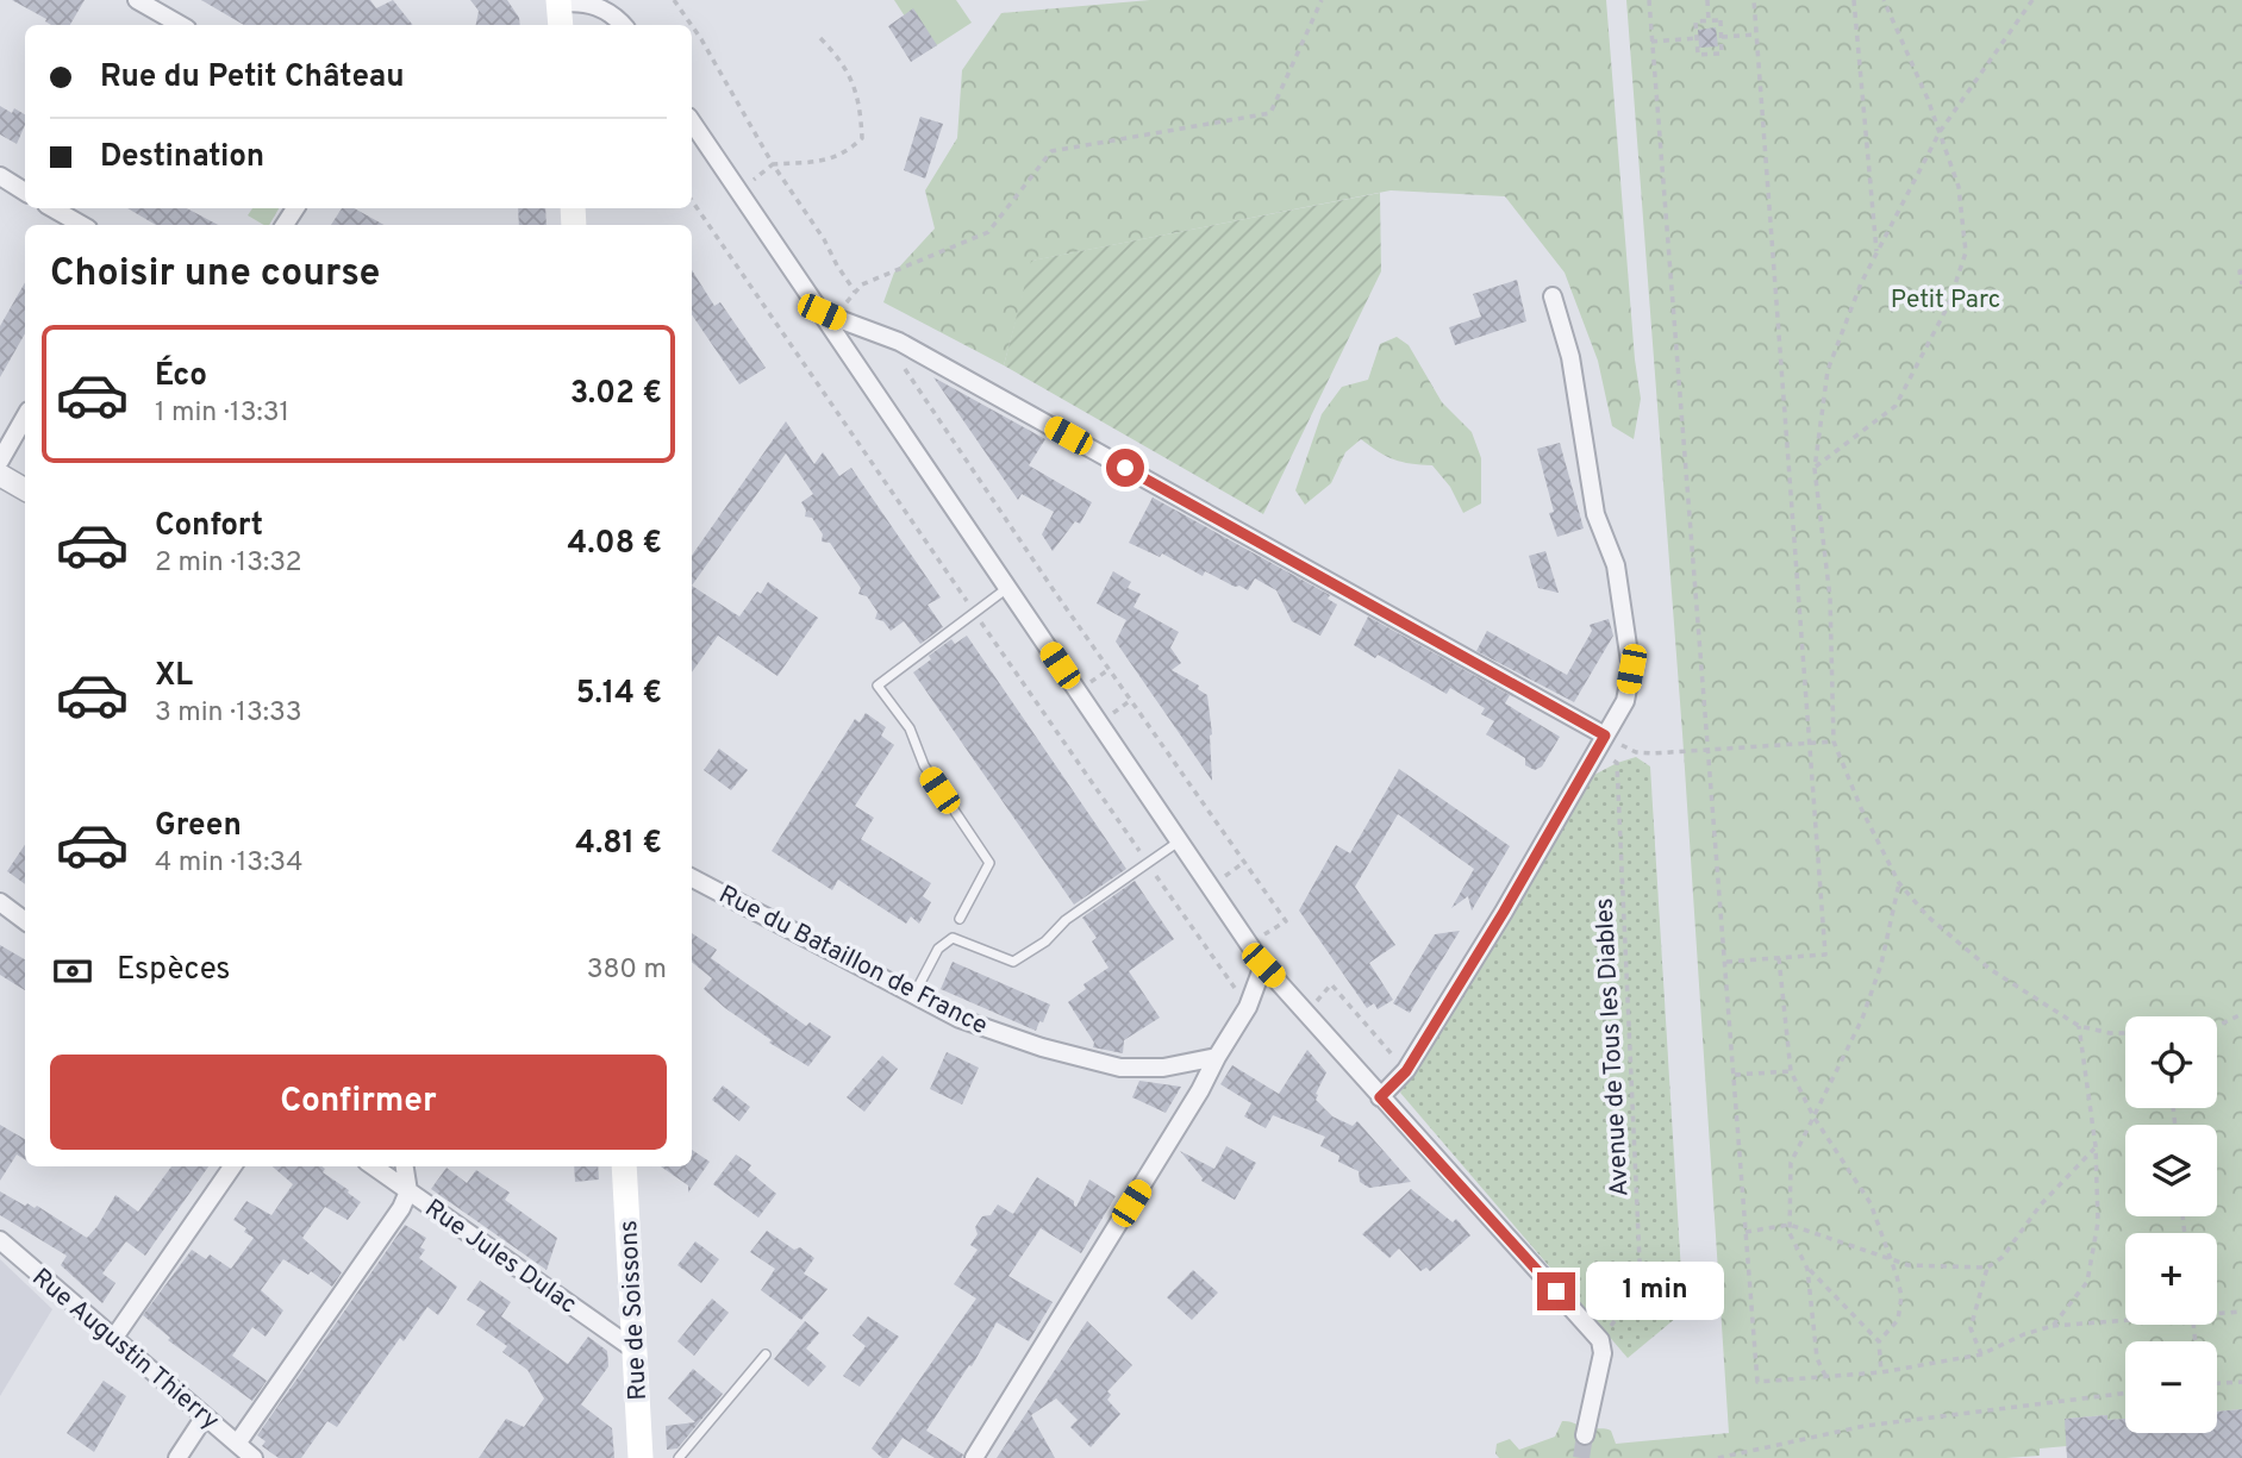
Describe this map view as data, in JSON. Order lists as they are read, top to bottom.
{
  "streets": {
    "main road": ["Rue de Soissons"],
    "street": ["Rue du Bataillon de France", "Rue Jules Dulac", "Rue Augustin Thierry"],
    "path": ["Avenue de Tous les Diables"]
  },
  "crossings": [
    ["Rue Jules Dulac", "Rue de Soissons"]
  ],
  "parks": ["Petit Parc"],
  "page": {
    "banner": ["Rue du Petit Château", "Destination"],
    "heading": "Choisir une course",
    "list": [
      {
        "name": "Éco",
        "note": "1 min · 13:31",
        "value": "3.02 €"
      },
      {
        "name": "Confort",
        "note": "2 min · 13:32",
        "value": "4.08 €"
      },
      {
        "name": "XL",
        "note": "3 min · 13:33",
        "value": "5.14 €"
      },
      {
        "name": "Green",
        "note": "4 min · 13:34",
        "value": "4.81 €"
      }
    ],
    "pay": ["Espèces", "380 m"],
    "map_buttons": ["+", "−"],
    "buttons": "Confirmer",
    "bubble": "1 min"
  }
}
